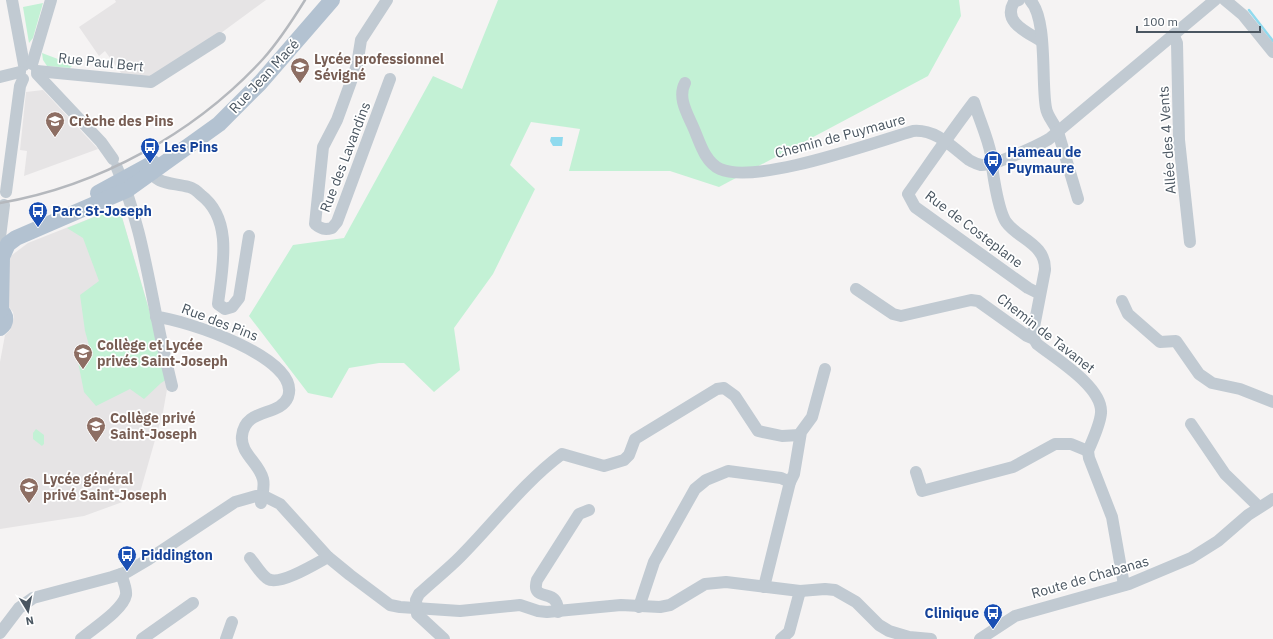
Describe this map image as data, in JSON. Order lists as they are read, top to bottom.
{
  "streets": {
    "main road": ["Rue Jean Macé"],
    "street": [
      "Rue Paul Bert",
      "Chemin de Puymaure",
      "Allée des 4 Vents",
      "Rue des Lavandins",
      "Rue de Costeplane",
      "Rue des Pins",
      "Chemin de Tavanet",
      "Route de Chabanas"
    ]
  },
  "crossings": [
    ["Chemin de Puymaure", "Allée des 4 Vents"],
    ["Chemin de Puymaure", "Rue de Costeplane"]
  ],
  "places": {
    "school or university": [
      "Lycée professionnel Sévigné",
      "Crèche des Pins",
      "Collège et Lycée privés Saint-Joseph",
      "Collège privé Saint-Joseph",
      "Lycée général privé Saint-Joseph"
    ],
    "bus stop": [
      "Les Pins",
      "Hameau de Puymaure",
      "Parc St-Joseph",
      "Piddington",
      "Clinique"
    ]
  },
  "scale_bar": "100 m",
  "north": "bottom"
}
